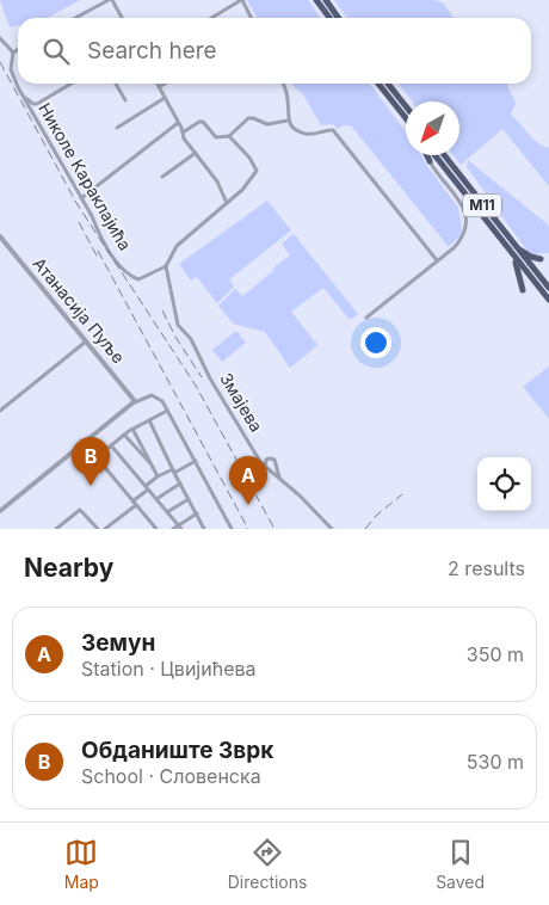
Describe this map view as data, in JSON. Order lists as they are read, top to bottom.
{
  "streets": {
    "highway": ["M11"],
    "street": ["Николе Караклајића", "Атанасија Пуље", "Змајева"]
  },
  "crossings": [
    ["Николе Караклајића", "Змајева"]
  ],
  "north": "bottom left",
  "page": {
    "search": "Search here",
    "pins": ["B", "A"],
    "heading": ["Nearby", "2 results"],
    "list": [
      {
        "mark": "A",
        "name": "Земун",
        "note": "Station · Цвијићева",
        "value": "350 m"
      },
      {
        "mark": "B",
        "name": "Обданиште Зврк",
        "note": "School · Словенска",
        "value": "530 m"
      }
    ],
    "nav": ["Map", "Directions", "Saved"]
  }
}
